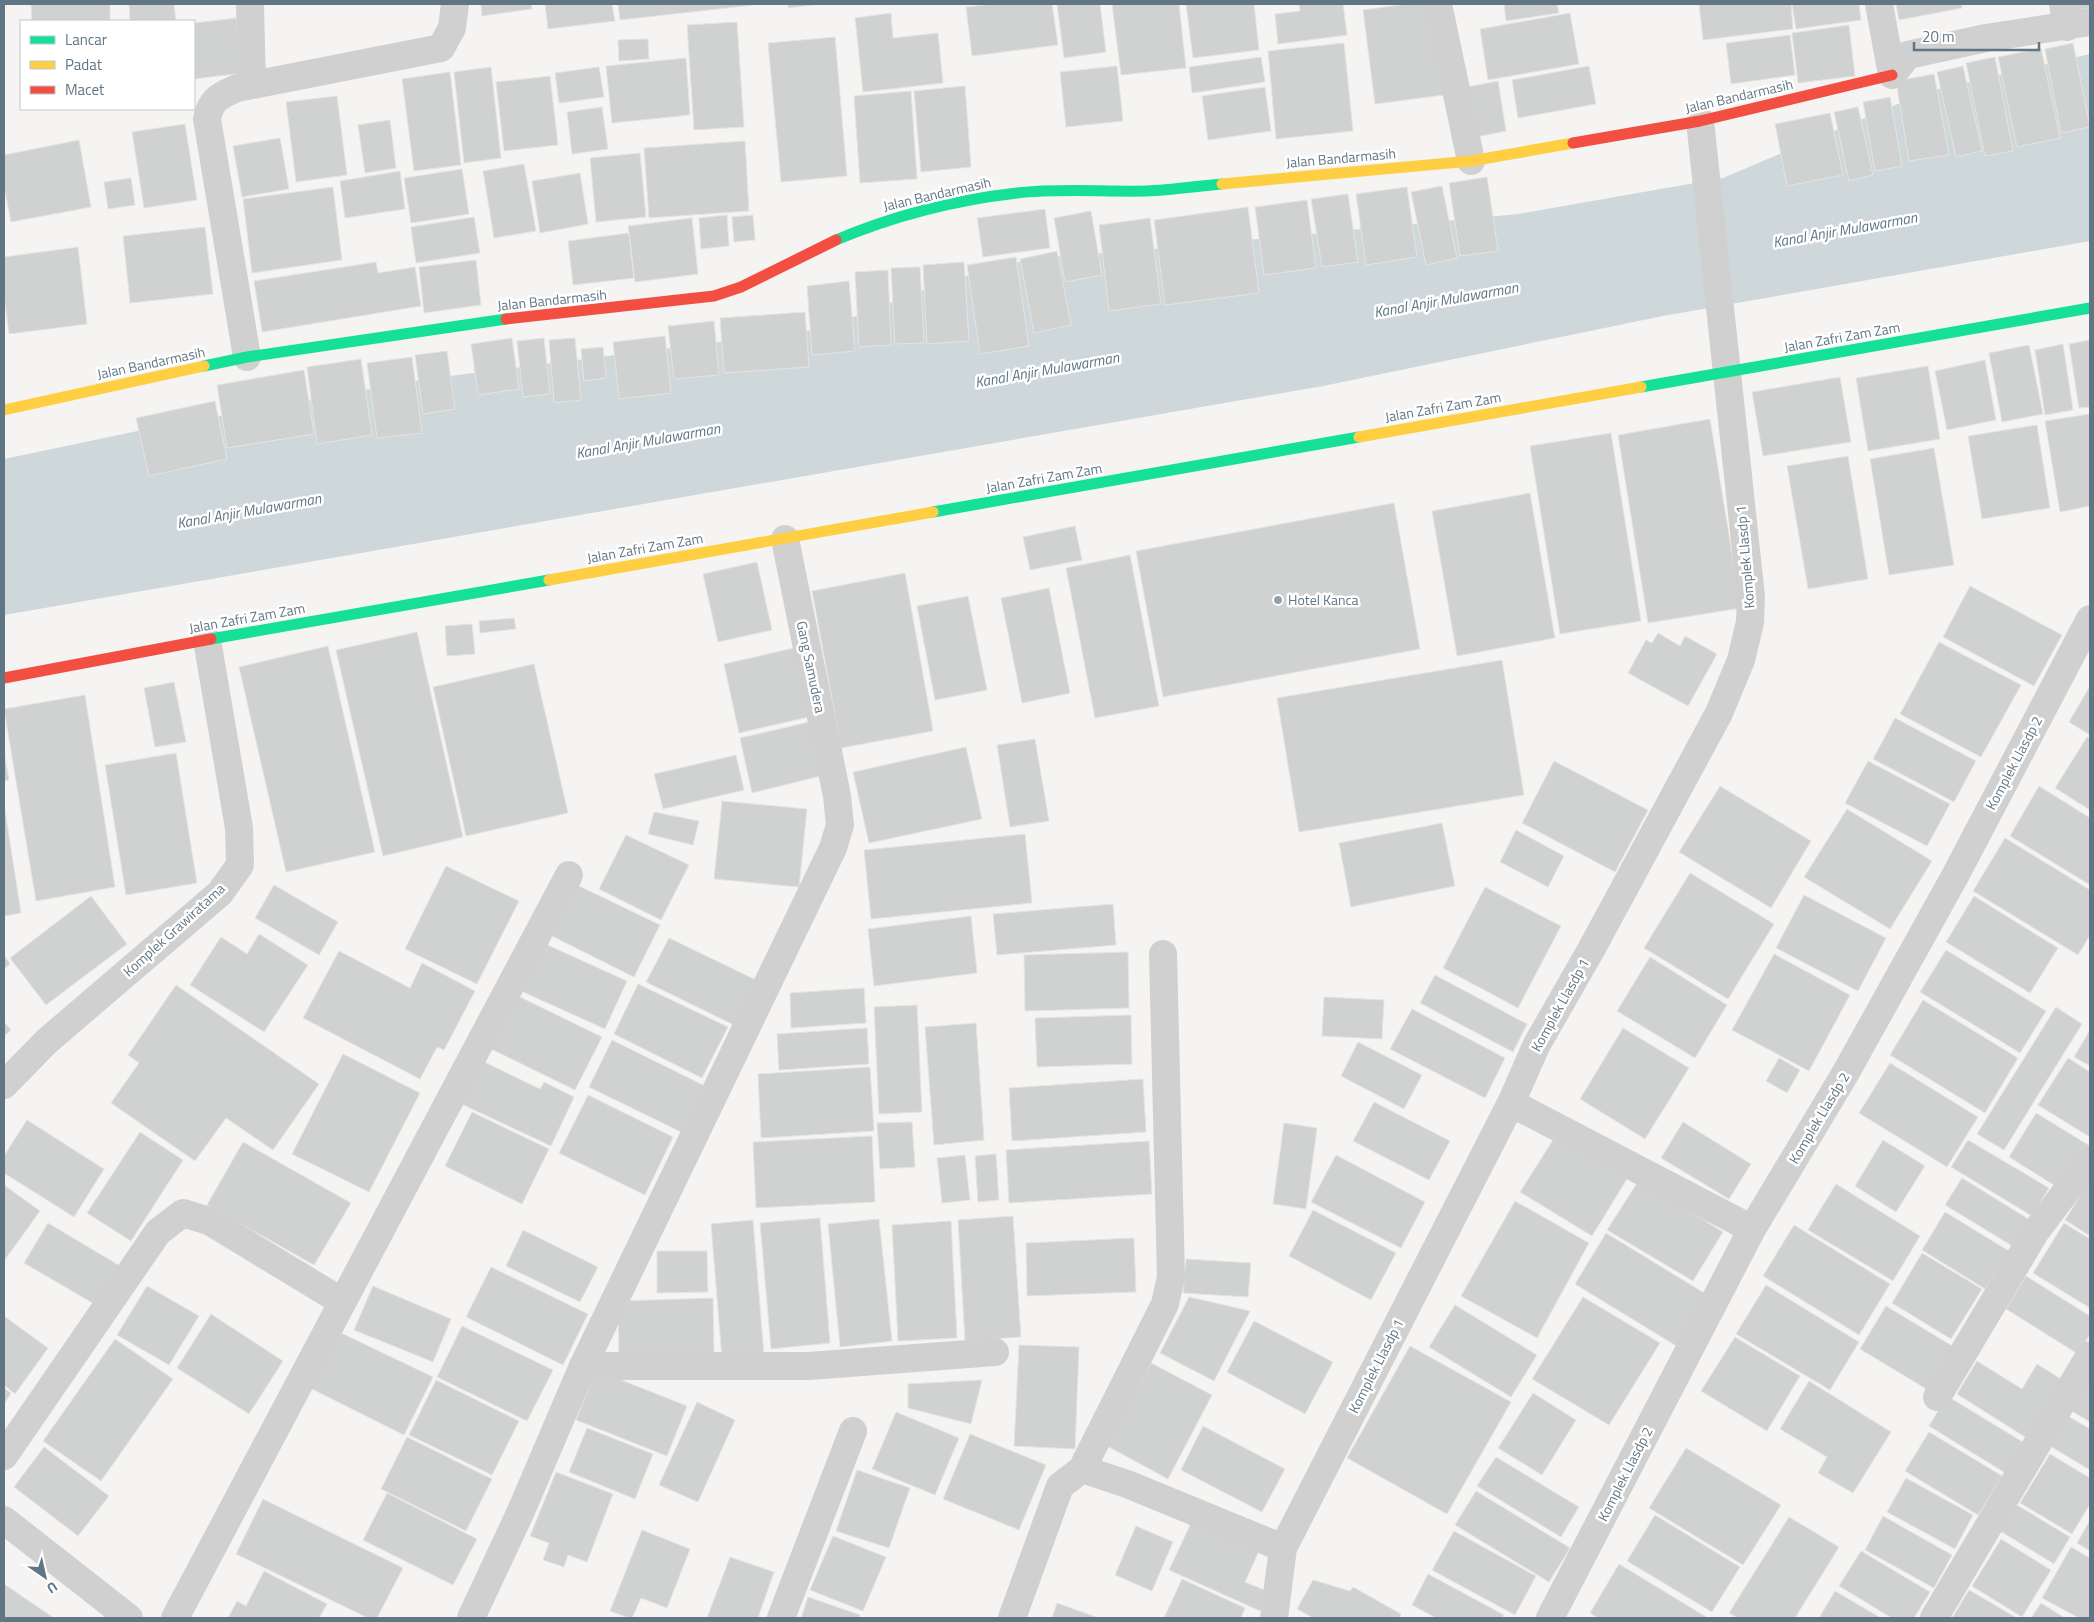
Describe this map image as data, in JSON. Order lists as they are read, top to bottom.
{
  "streets": {
    "main road": ["Jalan Bandarmasih", "Jalan Zafri Zam Zam"],
    "street": [
      "Komplek Llasdp 1",
      "Gang Samudera",
      "Komplek Llasdp 2",
      "Komplek Grawiratama"
    ]
  },
  "crossings": [
    ["Jalan Bandarmasih", "Komplek Llasdp 1"],
    ["Jalan Zafri Zam Zam", "Komplek Llasdp 1"],
    ["Jalan Zafri Zam Zam", "Gang Samudera"],
    ["Jalan Zafri Zam Zam", "Komplek Grawiratama"]
  ],
  "water": ["Kanal Anjir Mulawarman"],
  "places": ["Hotel Kanca"],
  "legend": ["Lancar", "Padat", "Macet"],
  "scale_bar": "20 m",
  "north": "bottom right"
}
